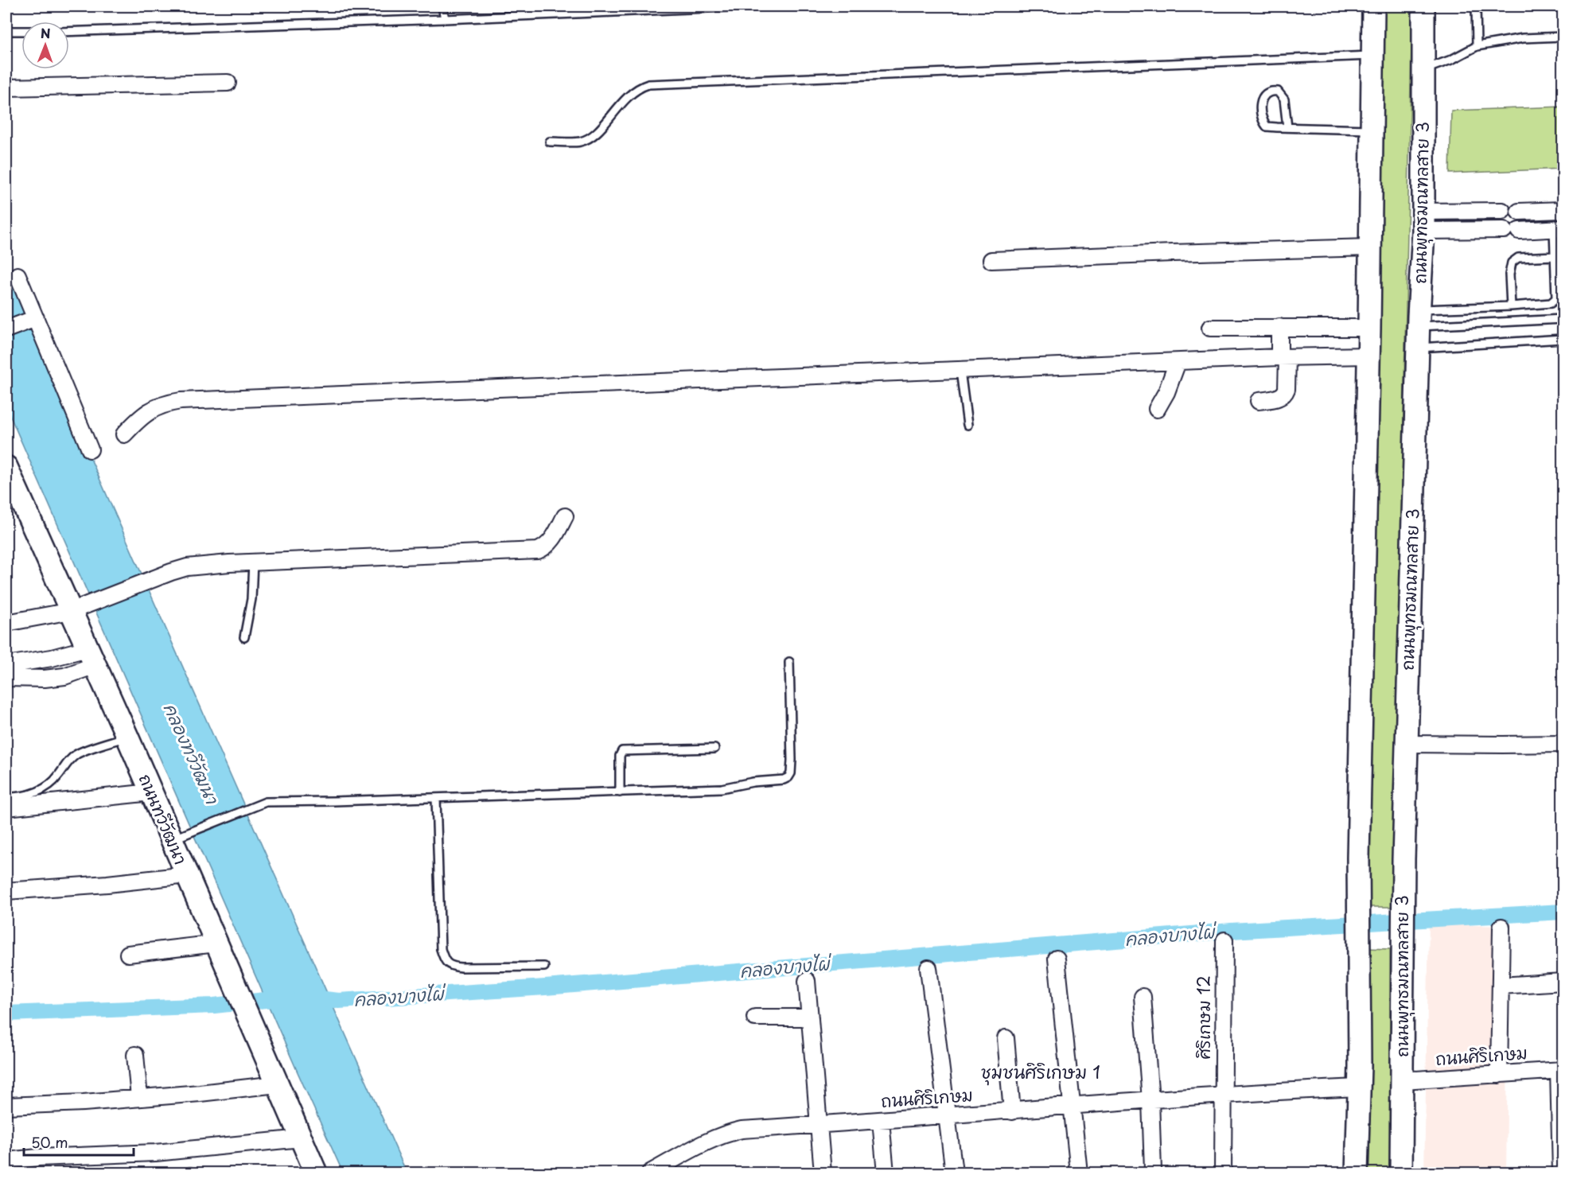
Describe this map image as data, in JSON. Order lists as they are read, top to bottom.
{
  "streets": {
    "main road": ["ถนนพุทธมณฑลสาย 3", "ถนนทวีวัฒนา"],
    "street": ["ศิริเกษม 12", "ถนนศิริเกษม"]
  },
  "crossings": [
    ["ถนนพุทธมณฑลสาย 3", "ถนนศิริเกษม"],
    ["ศิริเกษม 12", "ถนนศิริเกษม"]
  ],
  "districts": ["ชุมชนศิริเกษม 1"],
  "water": ["คลองทวีวัฒนา", "คลองบางไผ่"],
  "scale_bar": "50 m",
  "north": "top"
}
